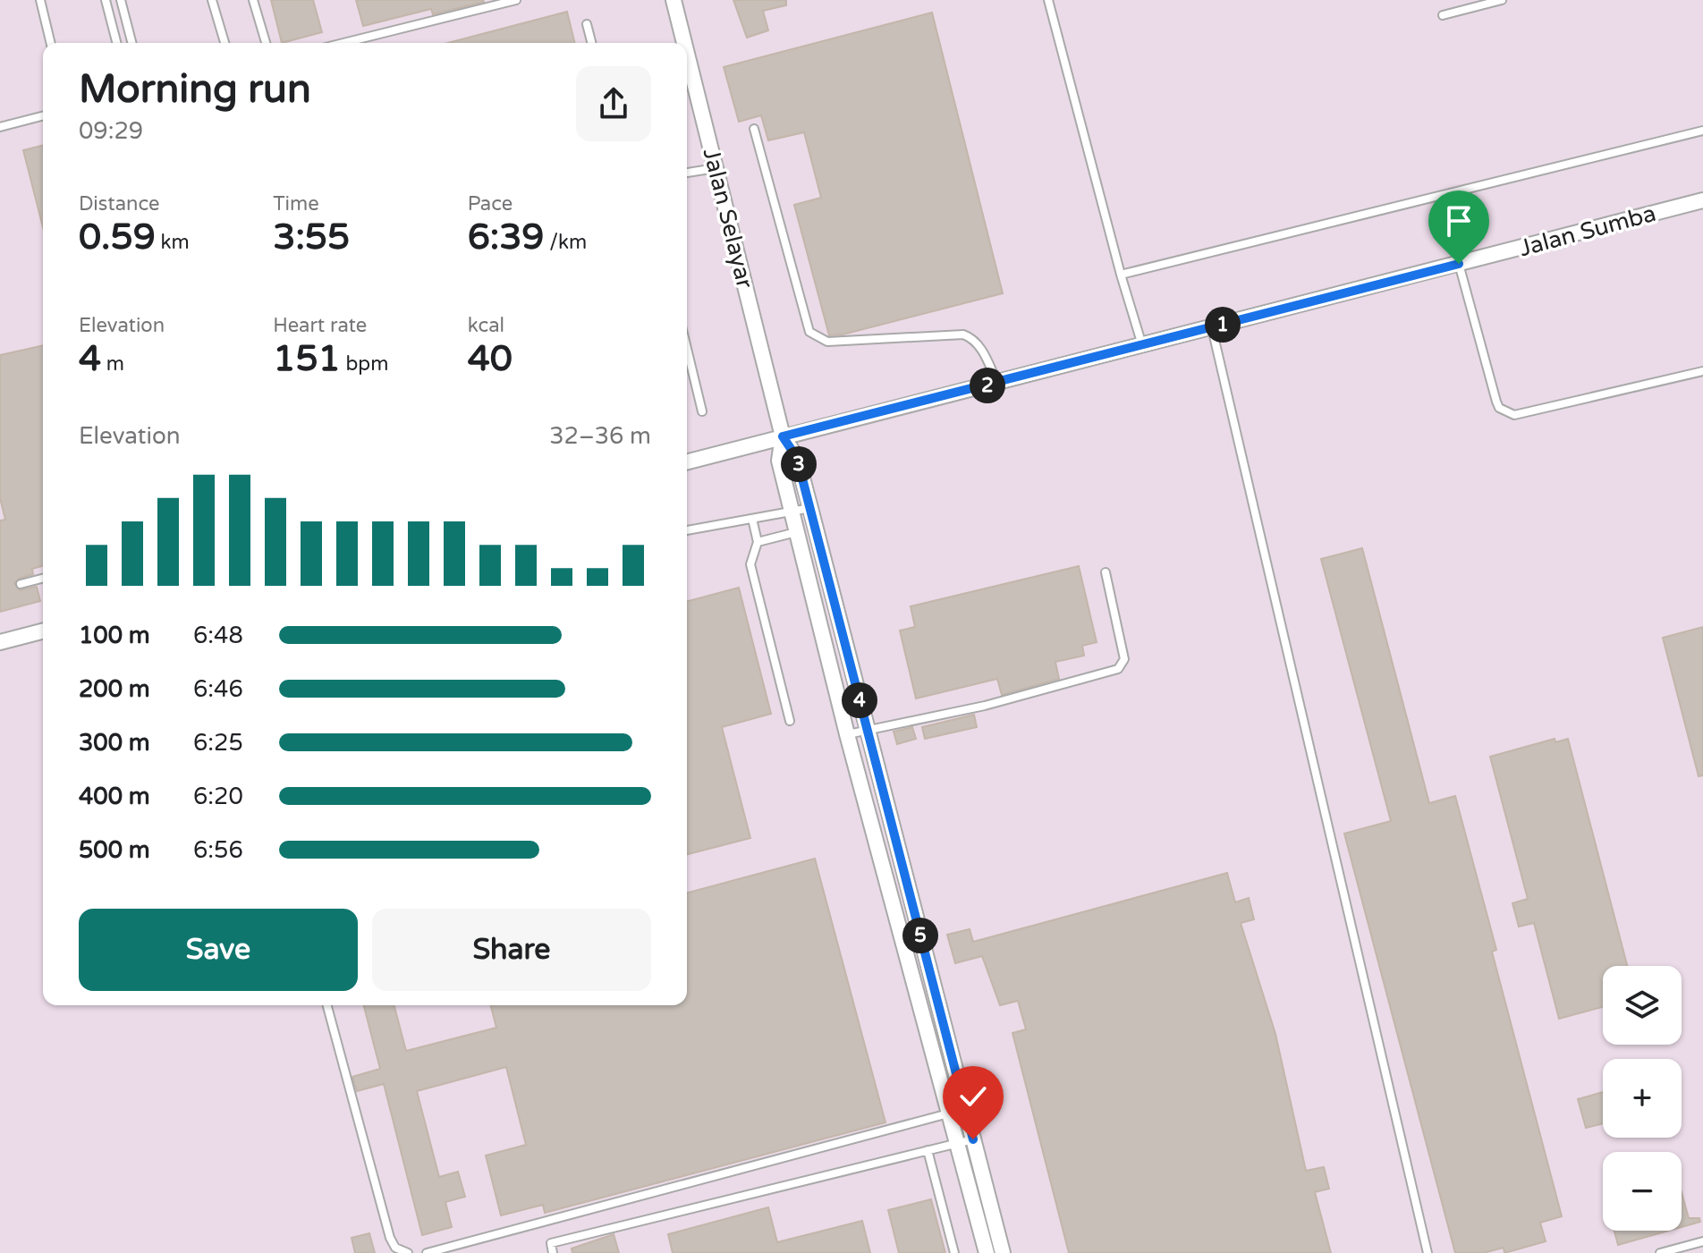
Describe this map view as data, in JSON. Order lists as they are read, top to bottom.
{
  "streets": {
    "street": ["Jalan Selayar", "Jalan Sumba"]
  },
  "crossings": [
    ["Jalan Selayar", "Jalan Sumba"]
  ],
  "page": {
    "heading": ["Morning run", "09:29"],
    "stats": [
      ["Distance", "0.59 km"],
      ["Time", "3:55"],
      ["Pace", "6:39 /km"],
      ["Elevation", "4 m"],
      ["Heart rate", "151 bpm"],
      ["kcal", "40"]
    ],
    "pins": [
      "1",
      "2",
      "3",
      "4",
      "5"
    ],
    "chart": ["Elevation", "32–36 m"],
    "list": [
      {
        "name": "100 m",
        "note": "6:48"
      },
      {
        "name": "200 m",
        "note": "6:46"
      },
      {
        "name": "300 m",
        "note": "6:25"
      },
      {
        "name": "400 m",
        "note": "6:20"
      },
      {
        "name": "500 m",
        "note": "6:56"
      }
    ],
    "buttons": ["Save", "Share"],
    "map_buttons": ["+", "−"]
  }
}
